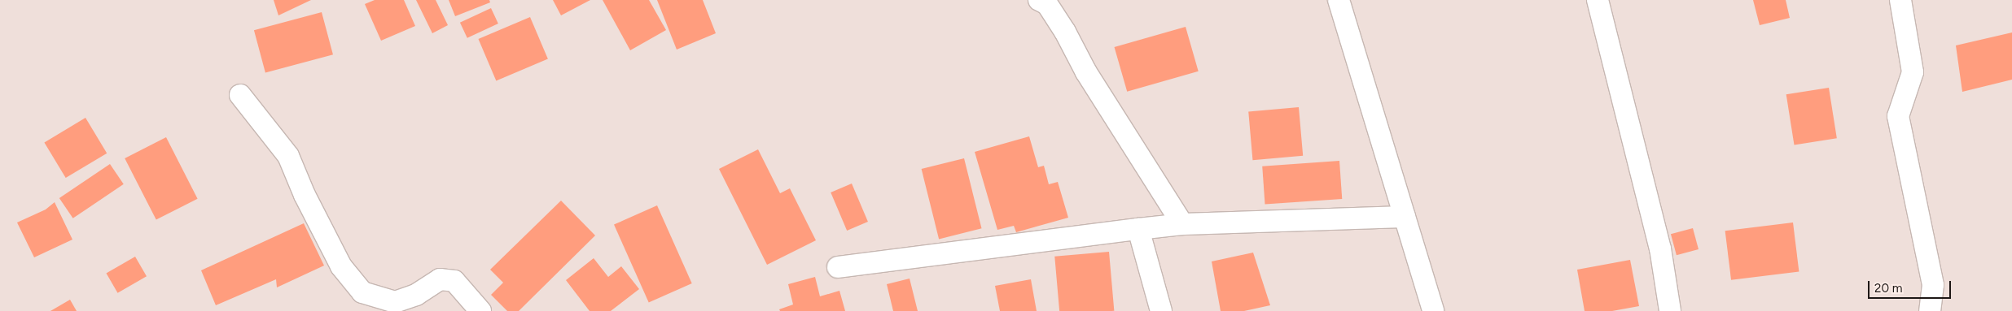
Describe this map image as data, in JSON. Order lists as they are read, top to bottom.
{
  "scale_bar": "20 m"
}
